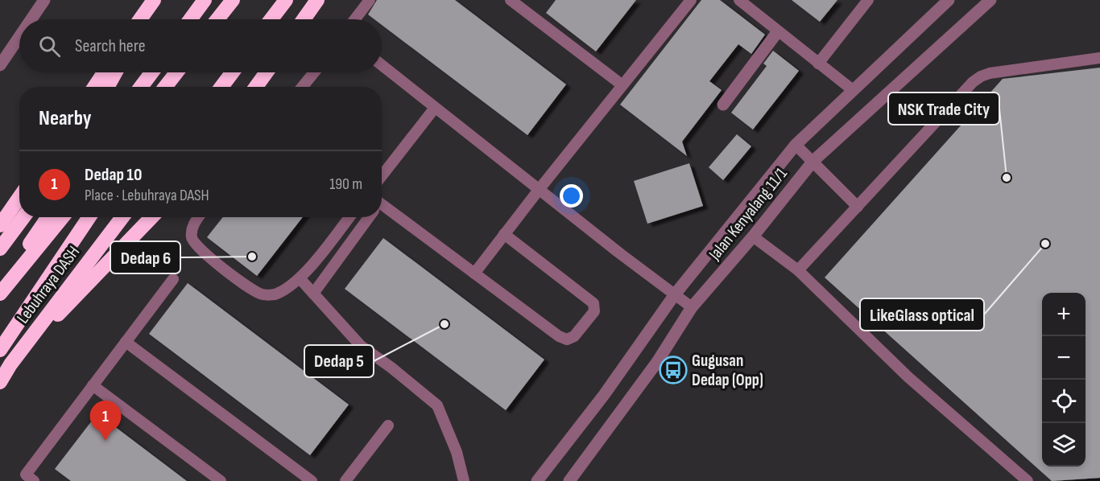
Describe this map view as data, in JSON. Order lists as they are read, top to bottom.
{
  "streets": {
    "highway": ["Lebuhraya DASH"],
    "street": ["Jalan Kenyalang 11/1"]
  },
  "places": {
    "other": [
      "NSK Trade City",
      "LikeGlass optical",
      "Dedap 6",
      "Dedap 5"
    ],
    "bus stop": ["Gugusan Dedap (Opp)"]
  },
  "page": {
    "search": "Search here",
    "heading": "Nearby",
    "list": [
      {
        "mark": "1",
        "name": "Dedap 10",
        "note": "Place · Lebuhraya DASH",
        "value": "190 m"
      }
    ],
    "map_buttons": ["+", "−"],
    "pins": "1"
  }
}
